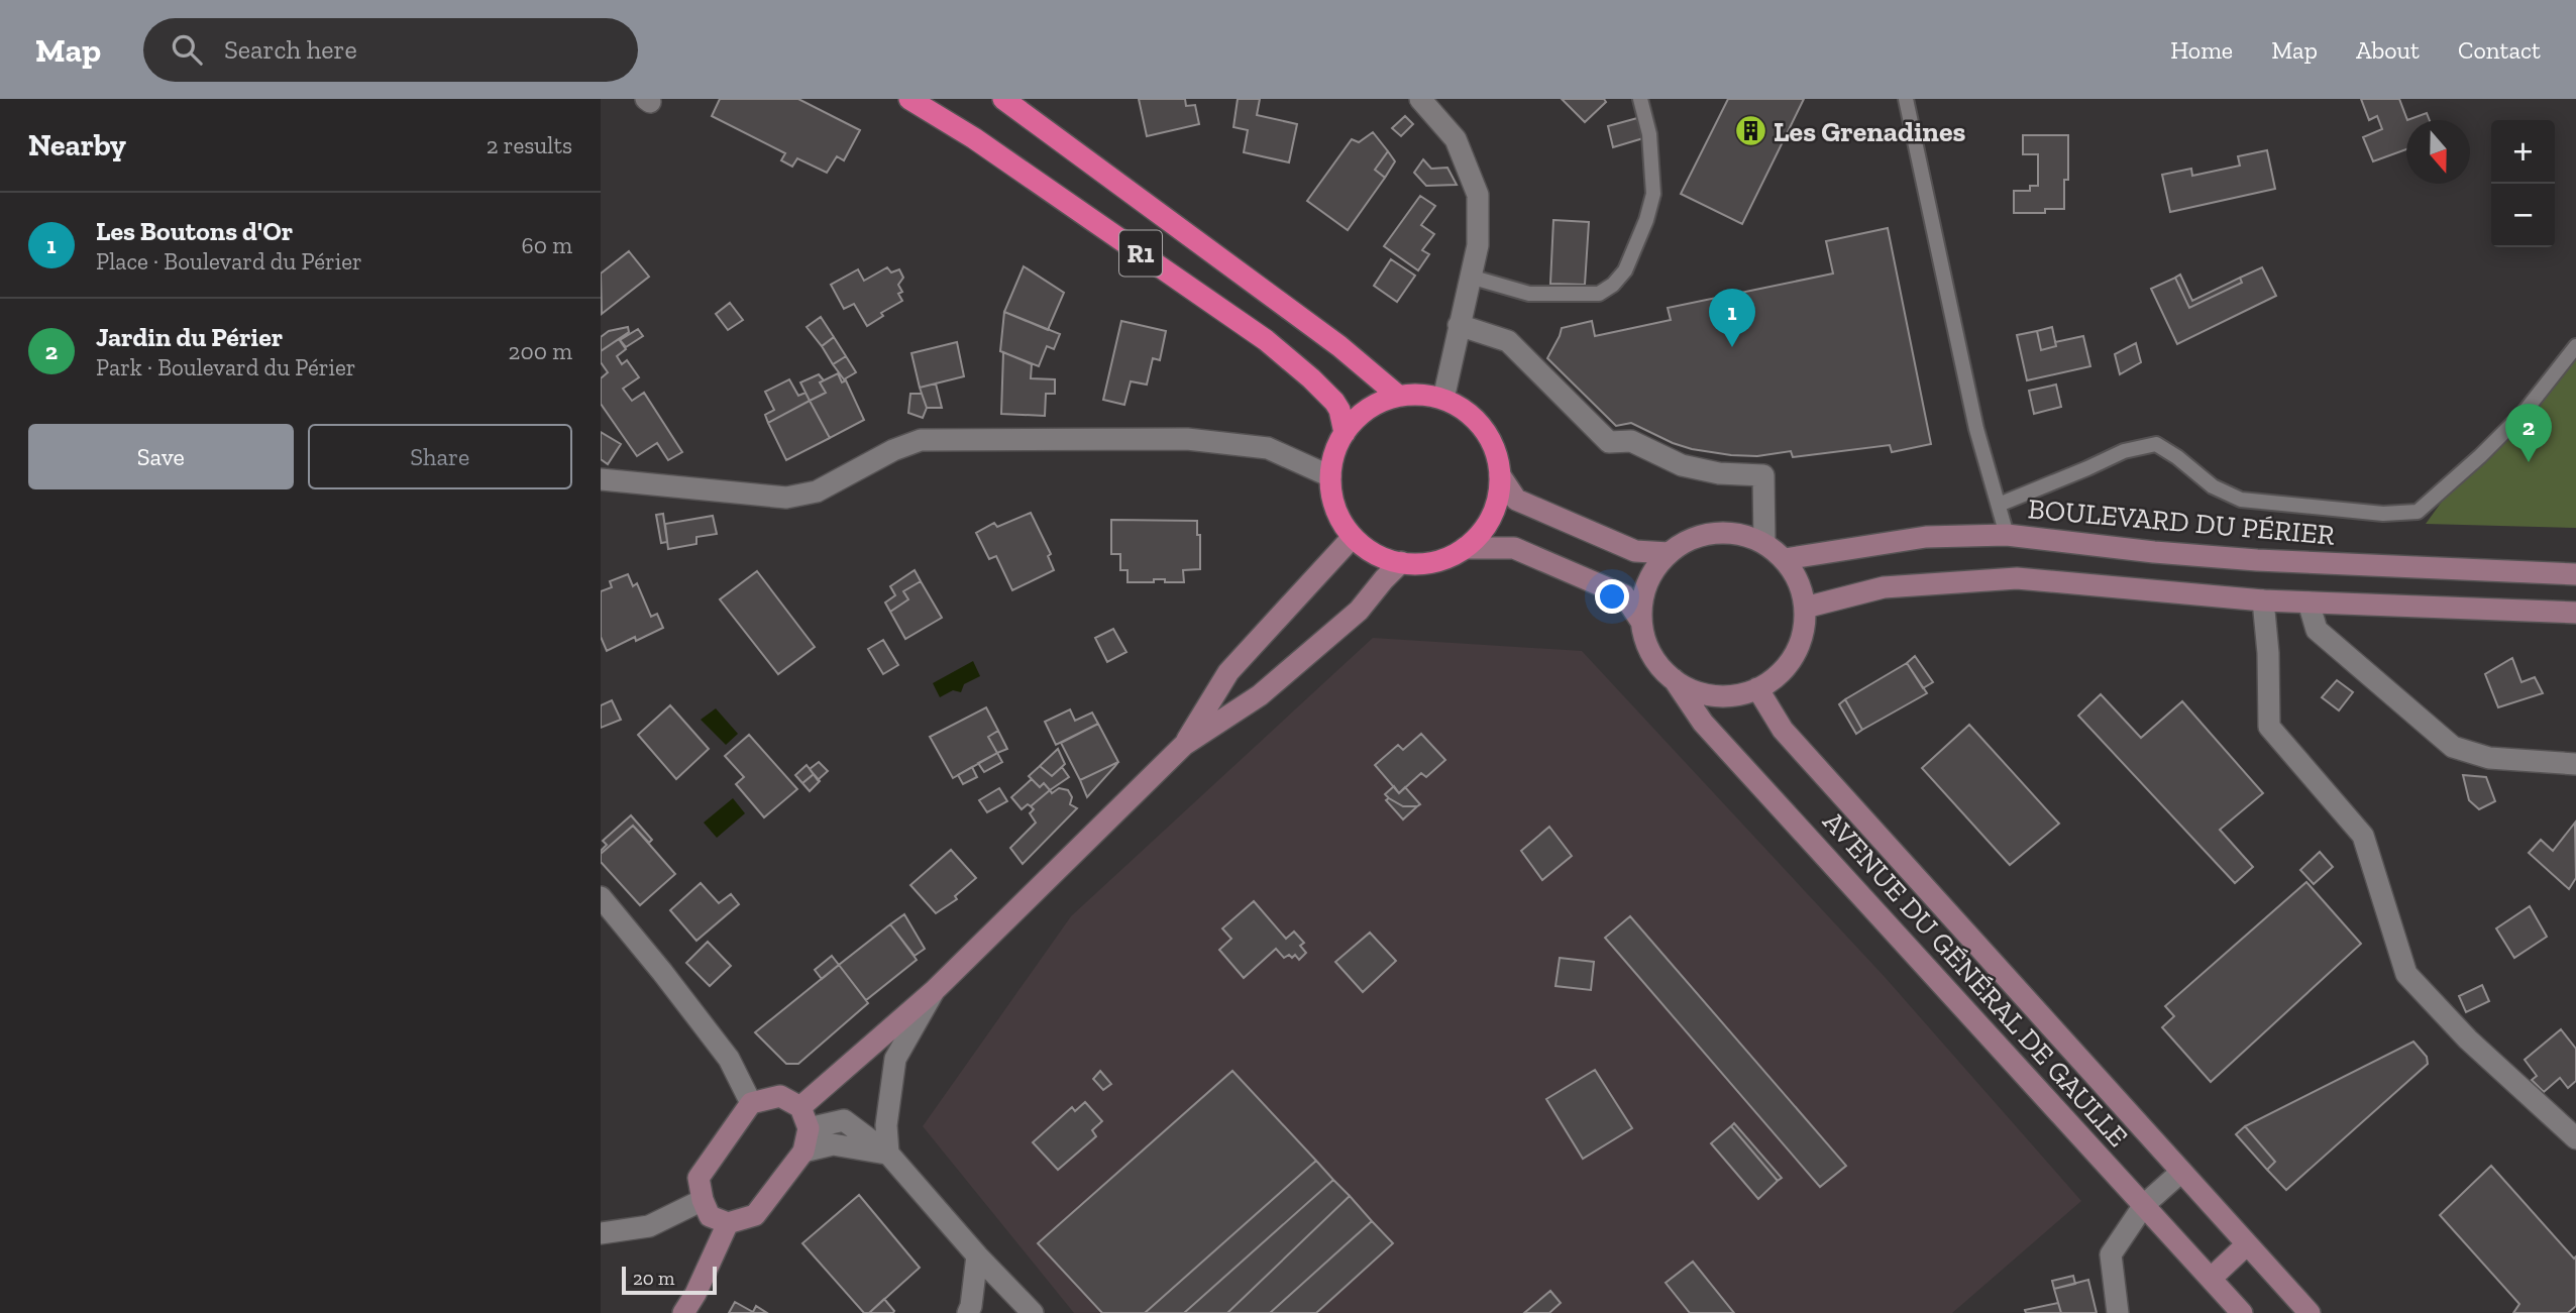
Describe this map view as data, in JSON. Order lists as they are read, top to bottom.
{
  "streets": {
    "highway": ["R1"],
    "street": ["BOULEVARD DU PÉRIER", "AVENUE DU GÉNÉRAL DE GAULLE"]
  },
  "crossings": [
    ["BOULEVARD DU PÉRIER", "AVENUE DU GÉNÉRAL DE GAULLE"]
  ],
  "places": {
    "building": ["Les Grenadines"]
  },
  "scale_bar": "20 m",
  "north": "bottom",
  "page": {
    "header": "Map",
    "search": "Search here",
    "nav": [
      "Home",
      "Map",
      "About",
      "Contact"
    ],
    "heading": ["Nearby", "2 results"],
    "map_buttons": ["+", "−"],
    "list": [
      {
        "mark": "1",
        "name": "Les Boutons d'Or",
        "note": "Place · Boulevard du Périer",
        "value": "60 m"
      },
      {
        "mark": "2",
        "name": "Jardin du Périer",
        "note": "Park · Boulevard du Périer",
        "value": "200 m"
      }
    ],
    "pins": ["1", "2"],
    "buttons": ["Save", "Share"],
    "scale": "20 m"
  }
}
